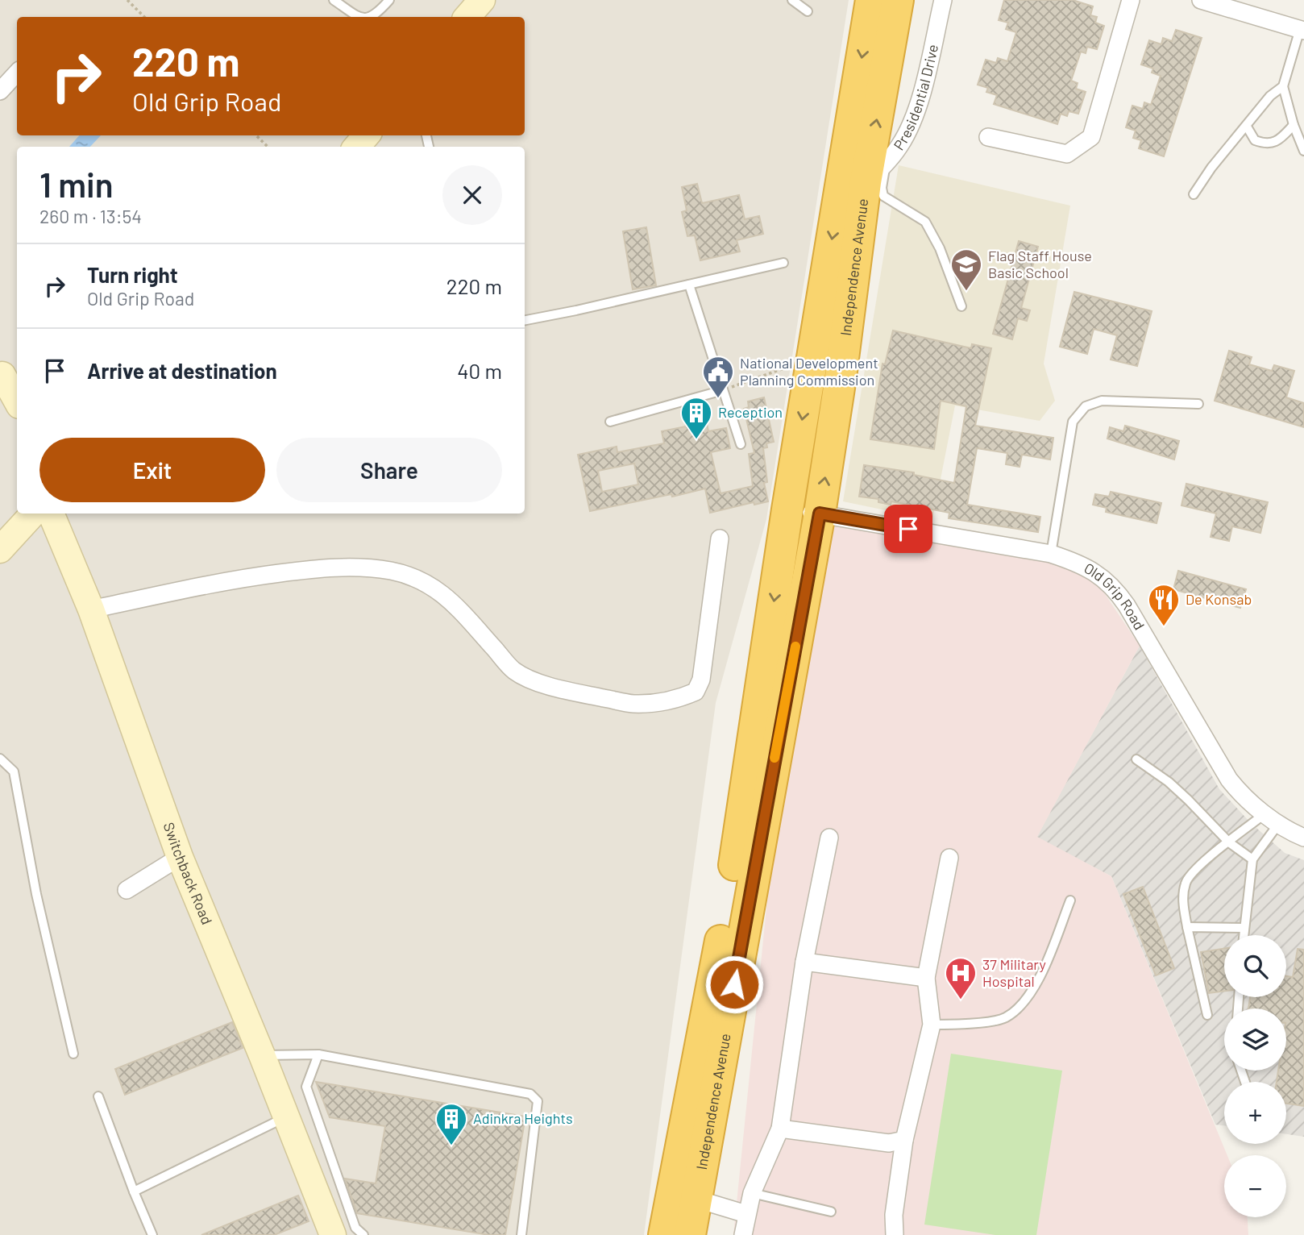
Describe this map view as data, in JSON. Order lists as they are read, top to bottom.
{
  "streets": {
    "highway": ["Independence Avenue"],
    "street": ["Presidential Drive", "Old Grip Road", "Switchback Road"]
  },
  "crossings": [
    ["Presidential Drive", "Independence Avenue"],
    ["Independence Avenue", "Old Grip Road"]
  ],
  "places": {
    "school or university": ["Flag Staff House Basic School"],
    "public building": ["National Development Planning Commission"],
    "building": ["Reception", "Adinkra Heights"],
    "restaurant": ["De Konsab"],
    "hospital": ["37 Military Hospital"]
  },
  "page": {
    "turn": ["220 m", "Old Grip Road"],
    "heading": ["1 min", "260 m · 13:54"],
    "list": [
      {
        "name": "Turn right",
        "note": "Old Grip Road",
        "value": "220 m"
      },
      {
        "name": "Arrive at destination",
        "value": "40 m"
      }
    ],
    "buttons": ["Exit", "Share"],
    "map_buttons": ["+", "−"]
  }
}
